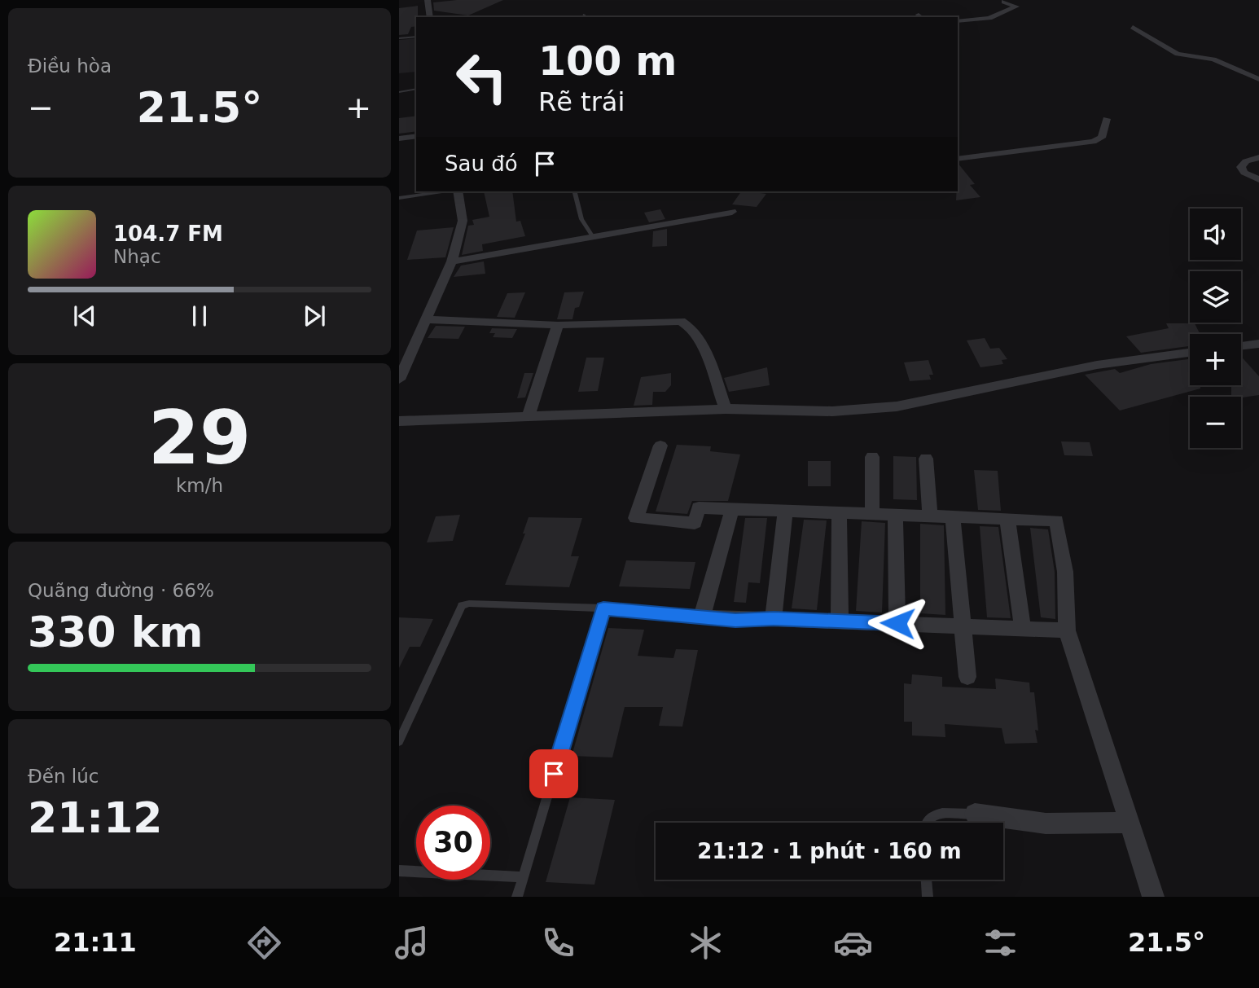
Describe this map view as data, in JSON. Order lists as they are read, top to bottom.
{
  "page": {
    "tile": [
      "Điều hòa",
      ["29", "km/h"],
      ["Quãng đường · 66%", "330 km"],
      ["Đến lúc", "21:12"]
    ],
    "turn": ["100 m", "Rẽ trái"],
    "heat": ["−", "21.5°", "+"],
    "then": "Sau đó",
    "map_buttons": ["+", "−"],
    "song": ["104.7 FM", "Nhạc"],
    "limit": "30",
    "trip": "21:12 · 1 phút · 160 m",
    "tabs": ["21:11", "21.5°"]
  }
}
